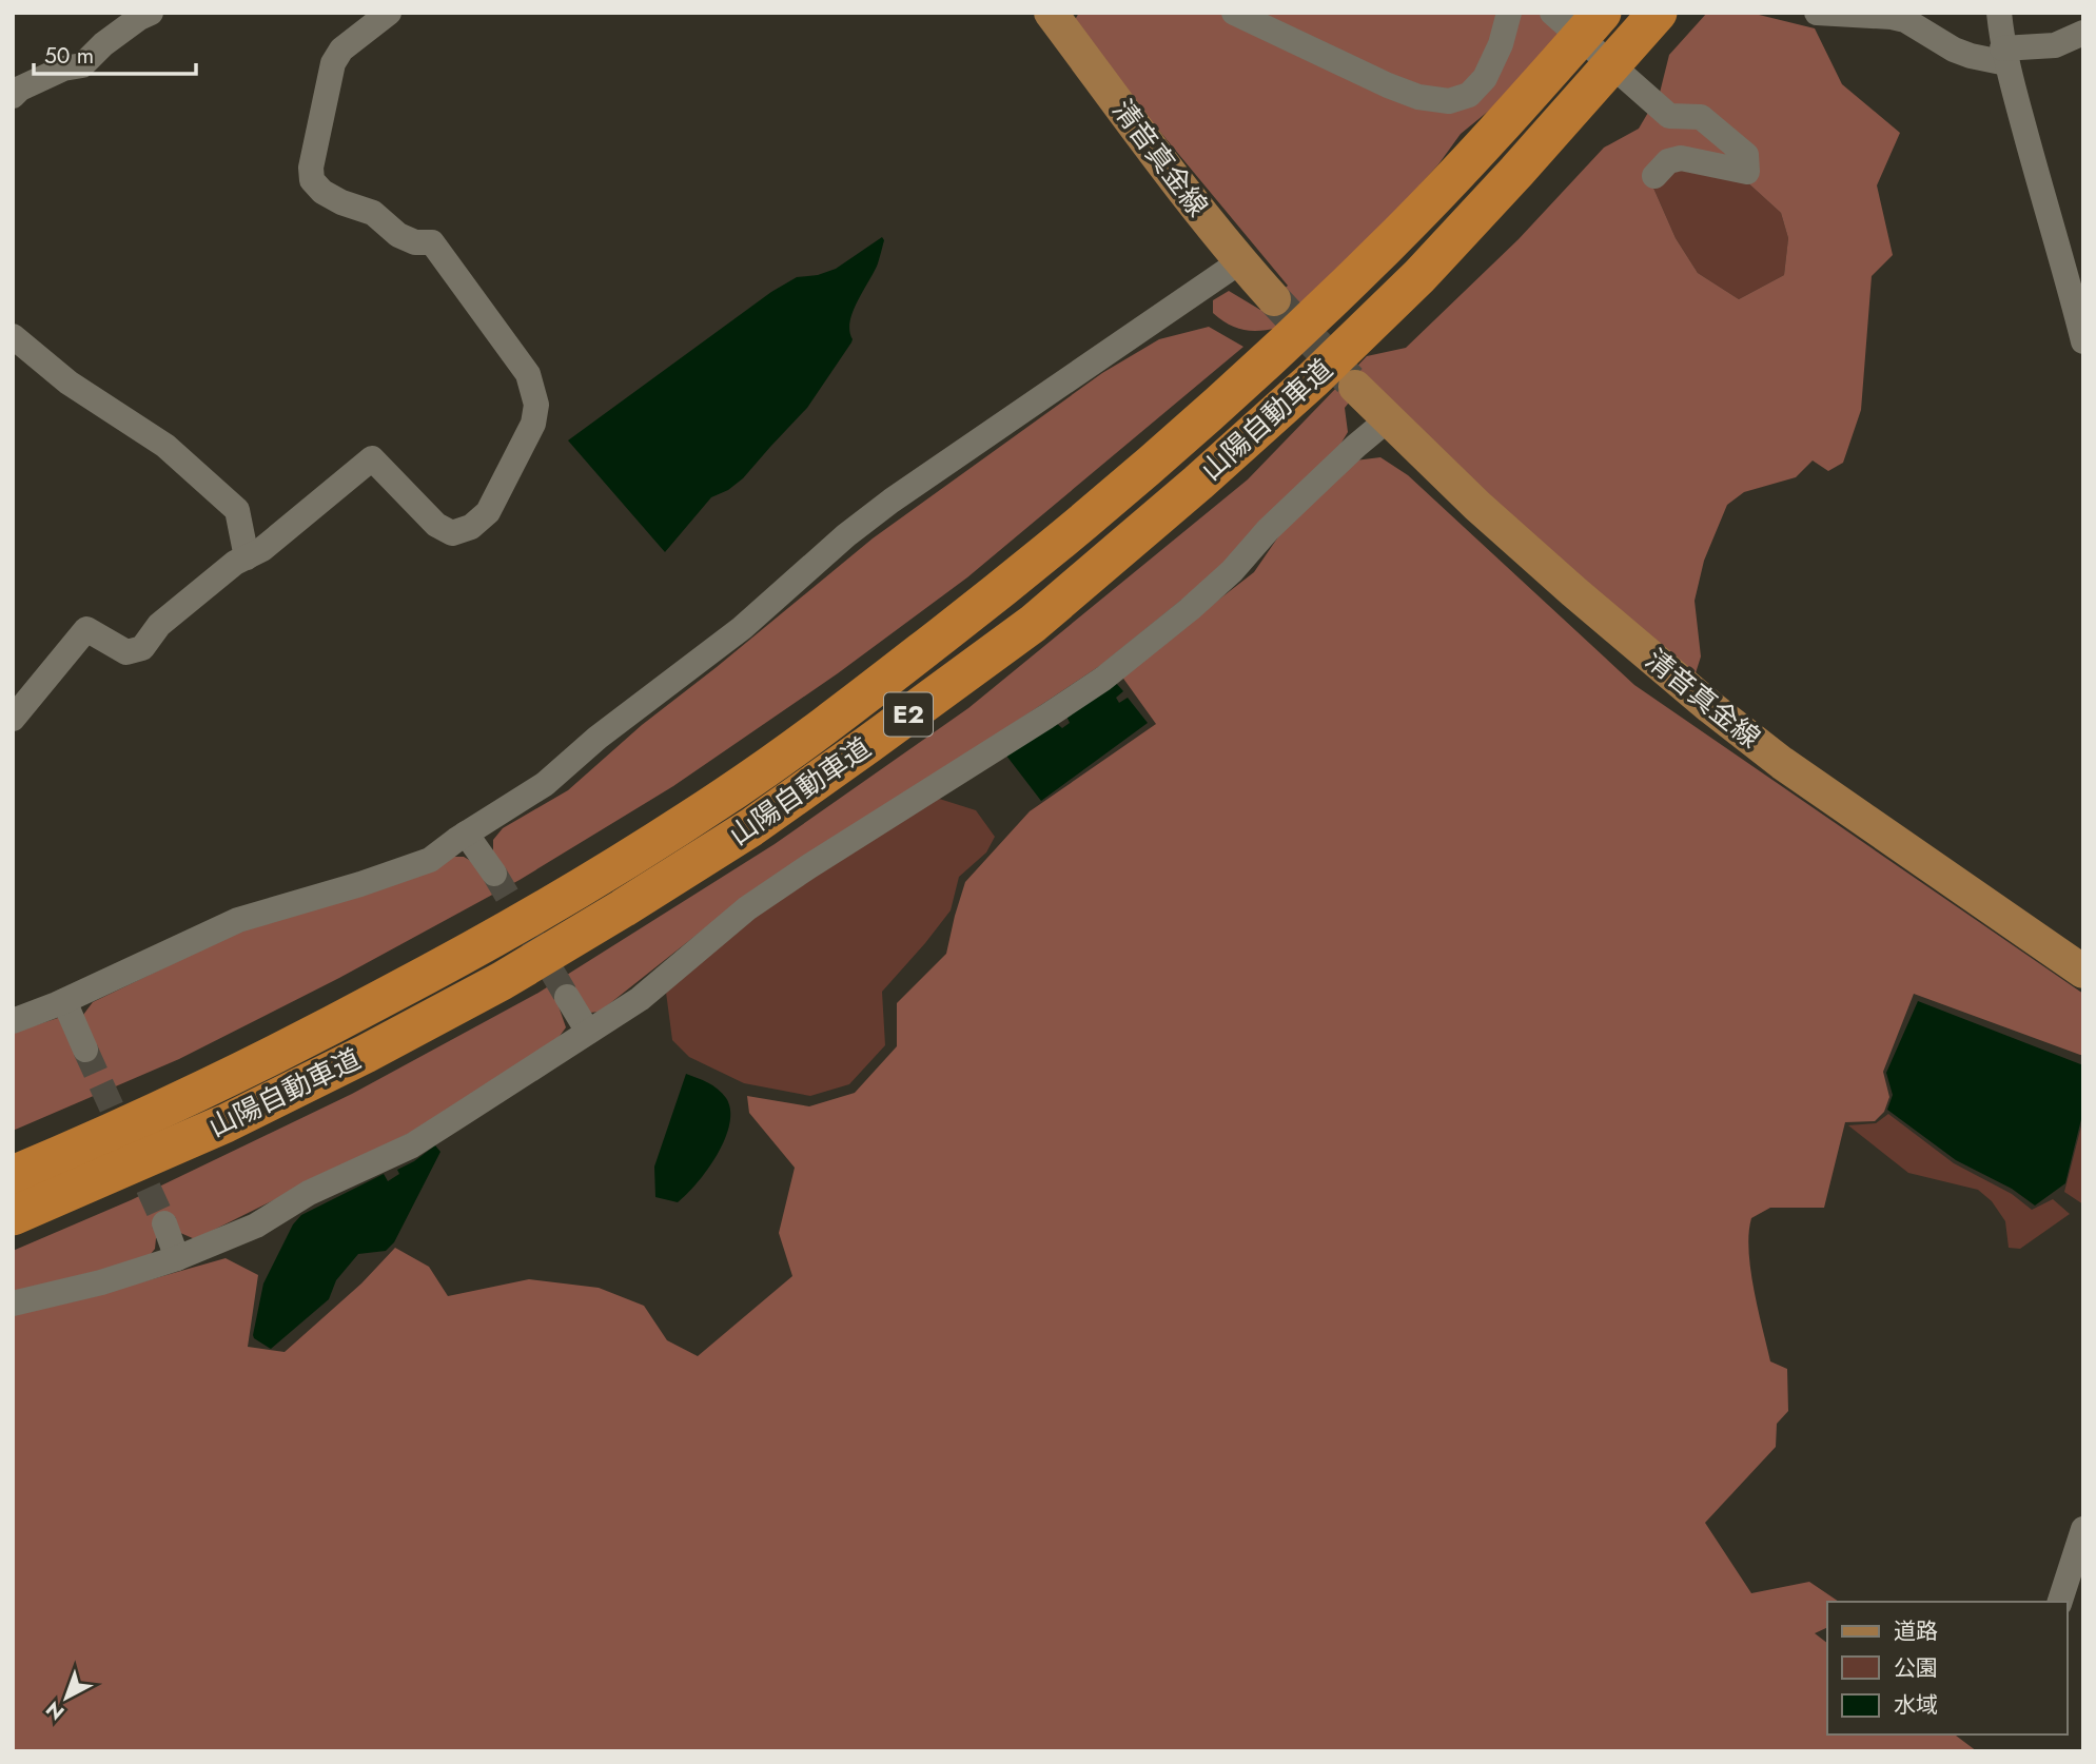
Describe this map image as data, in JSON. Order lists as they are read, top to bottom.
{
  "streets": {
    "highway": ["山陽自動車道", "E2"],
    "main road": ["清音真金線"]
  },
  "legend": ["道路", "公園", "水域"],
  "scale_bar": "50 m",
  "north": "bottom left"
}
